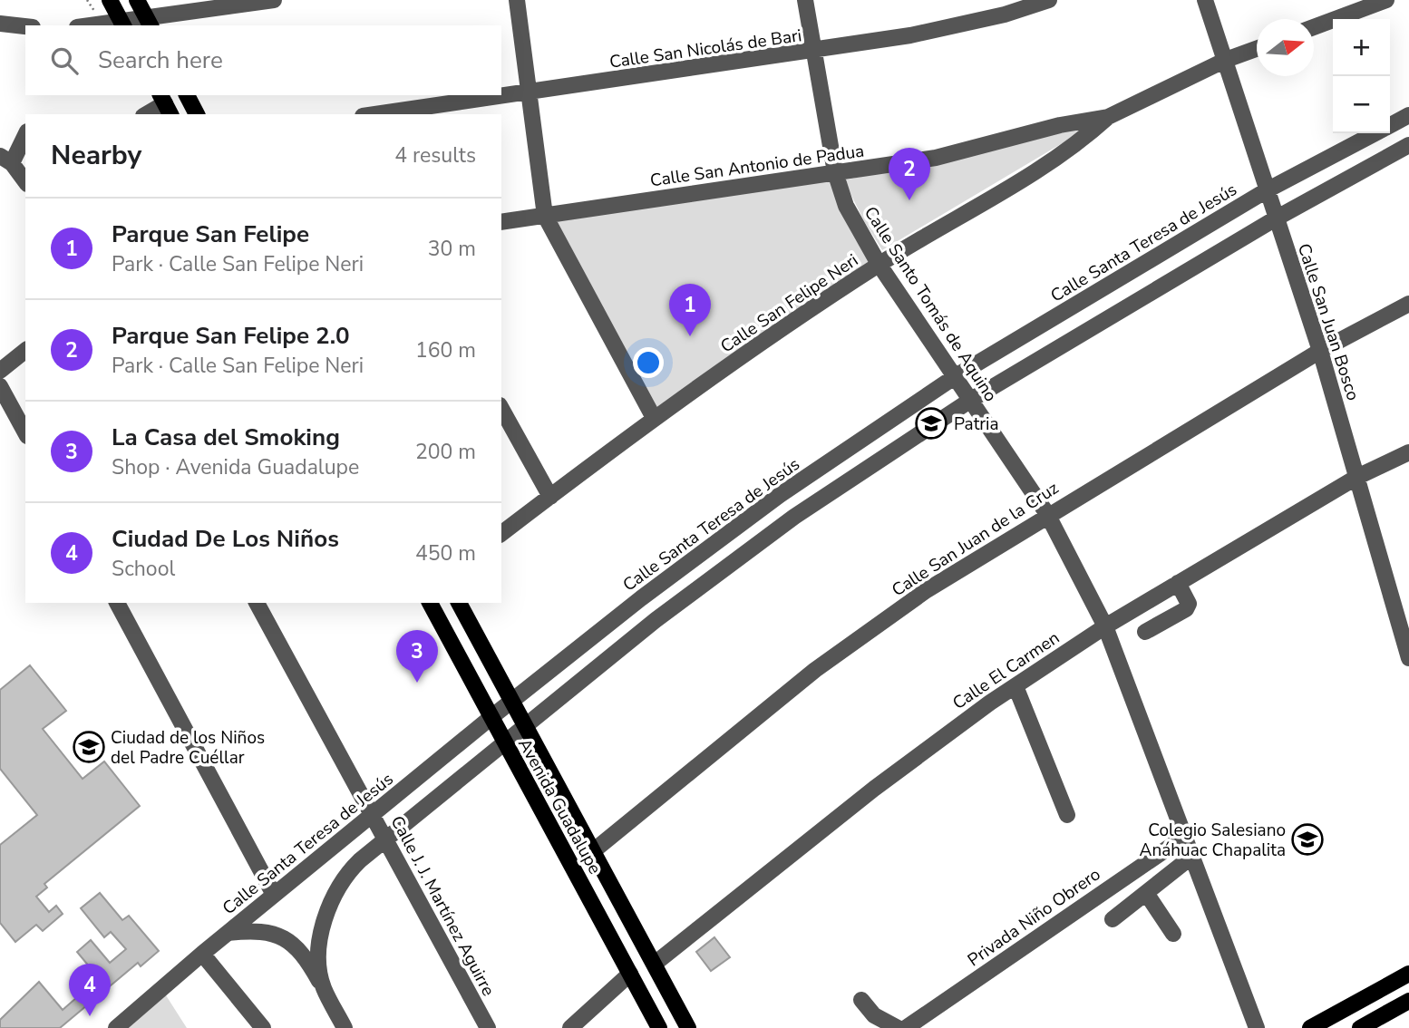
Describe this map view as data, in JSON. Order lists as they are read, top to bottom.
{
  "streets": {
    "main road": ["Avenida Guadalupe"],
    "street": [
      "Calle San Nicolás de Bari",
      "Calle San Antonio de Padua",
      "Calle Santa Teresa de Jesús",
      "Calle San Felipe Neri",
      "Calle Santo Tomás de Aquino",
      "Calle San Juan Bosco",
      "Calle San Juan de la Cruz",
      "Calle El Carmen",
      "Calle J. J. Martínez Aguirre",
      "Privada Niño Obrero"
    ]
  },
  "crossings": [
    ["Calle San Nicolás de Bari", "Calle Santo Tomás de Aquino"],
    ["Calle San Antonio de Padua", "Calle San Felipe Neri"],
    ["Calle San Antonio de Padua", "Calle Santo Tomás de Aquino"],
    ["Calle San Antonio de Padua", "Calle San Juan Bosco"],
    ["Calle Santa Teresa de Jesús", "Calle Santo Tomás de Aquino"],
    ["Calle Santa Teresa de Jesús", "Calle San Juan Bosco"],
    ["Calle Santa Teresa de Jesús", "Avenida Guadalupe"],
    ["Calle Santa Teresa de Jesús", "Calle J. J. Martínez Aguirre"],
    ["Calle San Felipe Neri", "Calle Santo Tomás de Aquino"],
    ["Calle Santo Tomás de Aquino", "Calle San Juan de la Cruz"],
    ["Calle Santo Tomás de Aquino", "Calle El Carmen"],
    ["Calle Santo Tomás de Aquino", "Privada Niño Obrero"],
    ["Calle San Juan Bosco", "Calle San Juan de la Cruz"],
    ["Calle San Juan Bosco", "Calle El Carmen"],
    ["Calle San Juan de la Cruz", "Avenida Guadalupe"],
    ["Calle El Carmen", "Avenida Guadalupe"]
  ],
  "places": {
    "school or university": ["Patria", "Ciudad de los Niños del Padre Cuéllar", "Colegio Salesiano Anáhuac Chapalita"]
  },
  "north": "right",
  "page": {
    "map_buttons": ["+", "−"],
    "search": "Search here",
    "heading": ["Nearby", "4 results"],
    "pins": [
      "2",
      "1",
      "3",
      "4"
    ],
    "list": [
      {
        "mark": "1",
        "name": "Parque San Felipe",
        "note": "Park · Calle San Felipe Neri",
        "value": "30 m"
      },
      {
        "mark": "2",
        "name": "Parque San Felipe 2.0",
        "note": "Park · Calle San Felipe Neri",
        "value": "160 m"
      },
      {
        "mark": "3",
        "name": "La Casa del Smoking",
        "note": "Shop · Avenida Guadalupe",
        "value": "200 m"
      },
      {
        "mark": "4",
        "name": "Ciudad De Los Niños",
        "note": "School",
        "value": "450 m"
      }
    ]
  }
}
